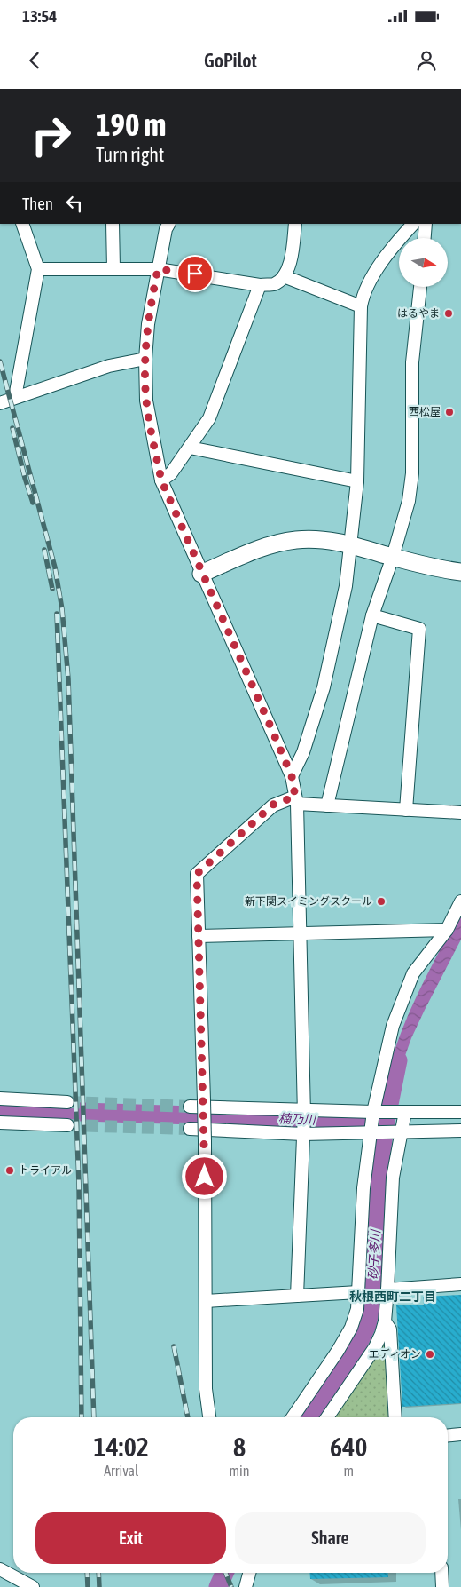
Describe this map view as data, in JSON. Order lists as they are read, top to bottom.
{
  "districts": ["秋根西町二丁目"],
  "water": ["楠乃川", "砂子多川"],
  "places": [
    "はるやま",
    "西松屋",
    "新下関スイミングスクール",
    "トライアル",
    "エディオン"
  ],
  "north": "right",
  "page": {
    "status": "13:54",
    "header": "GoPilot",
    "turn": ["190 m", "Turn right"],
    "then": "Then",
    "eta": [
      "14:02",
      "Arrival",
      "8",
      "min",
      "640",
      "m"
    ],
    "buttons": ["Exit", "Share"]
  }
}
